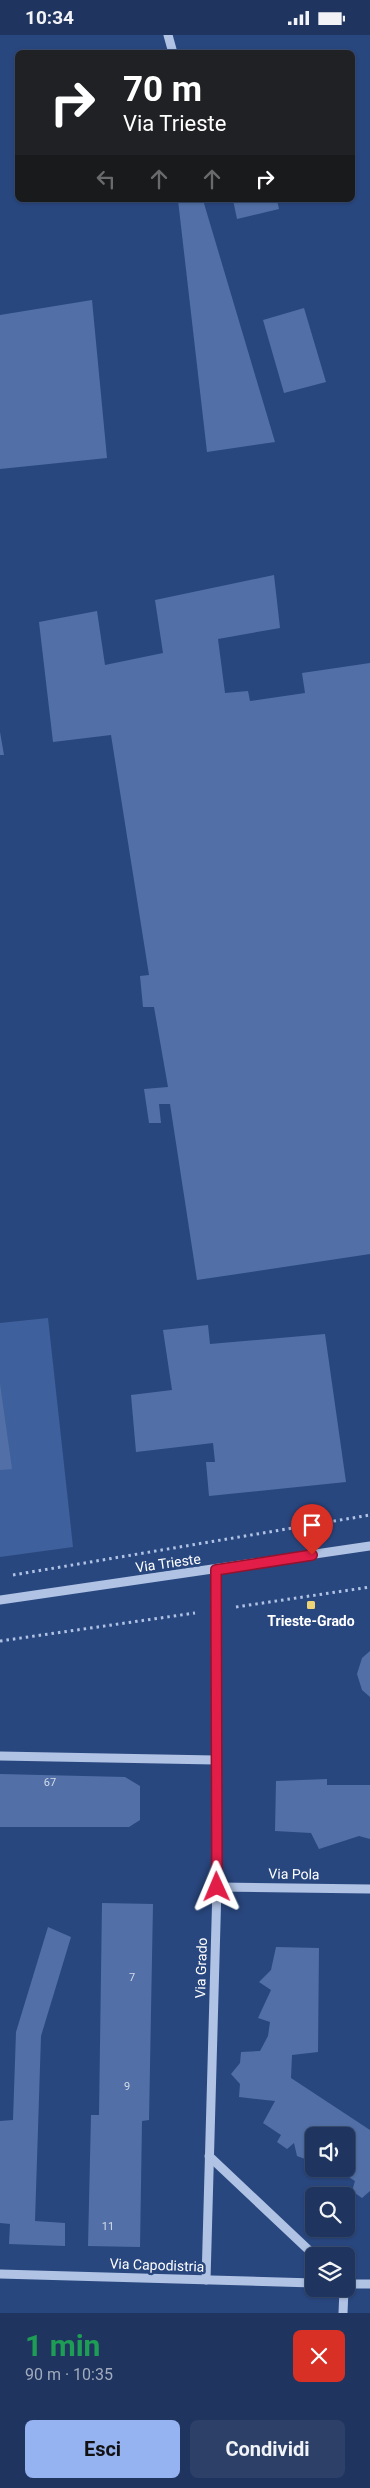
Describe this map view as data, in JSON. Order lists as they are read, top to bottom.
{
  "streets": {
    "street": [
      "Via Trieste",
      "Via Pola",
      "Via Grado",
      "Via Capodistria"
    ]
  },
  "crossings": [
    ["Via Trieste", "Via Grado"],
    ["Via Pola", "Via Grado"],
    ["Via Grado", "Via Capodistria"]
  ],
  "places": {
    "transit": ["Trieste-Grado"]
  },
  "house_numbers": [
    "67",
    "7",
    "9",
    "11"
  ],
  "page": {
    "status": "10:34",
    "turn": ["70 m", "Via Trieste"],
    "heading": ["1 min", "90 m · 10:35"],
    "buttons": ["Esci", "Condividi"]
  }
}
